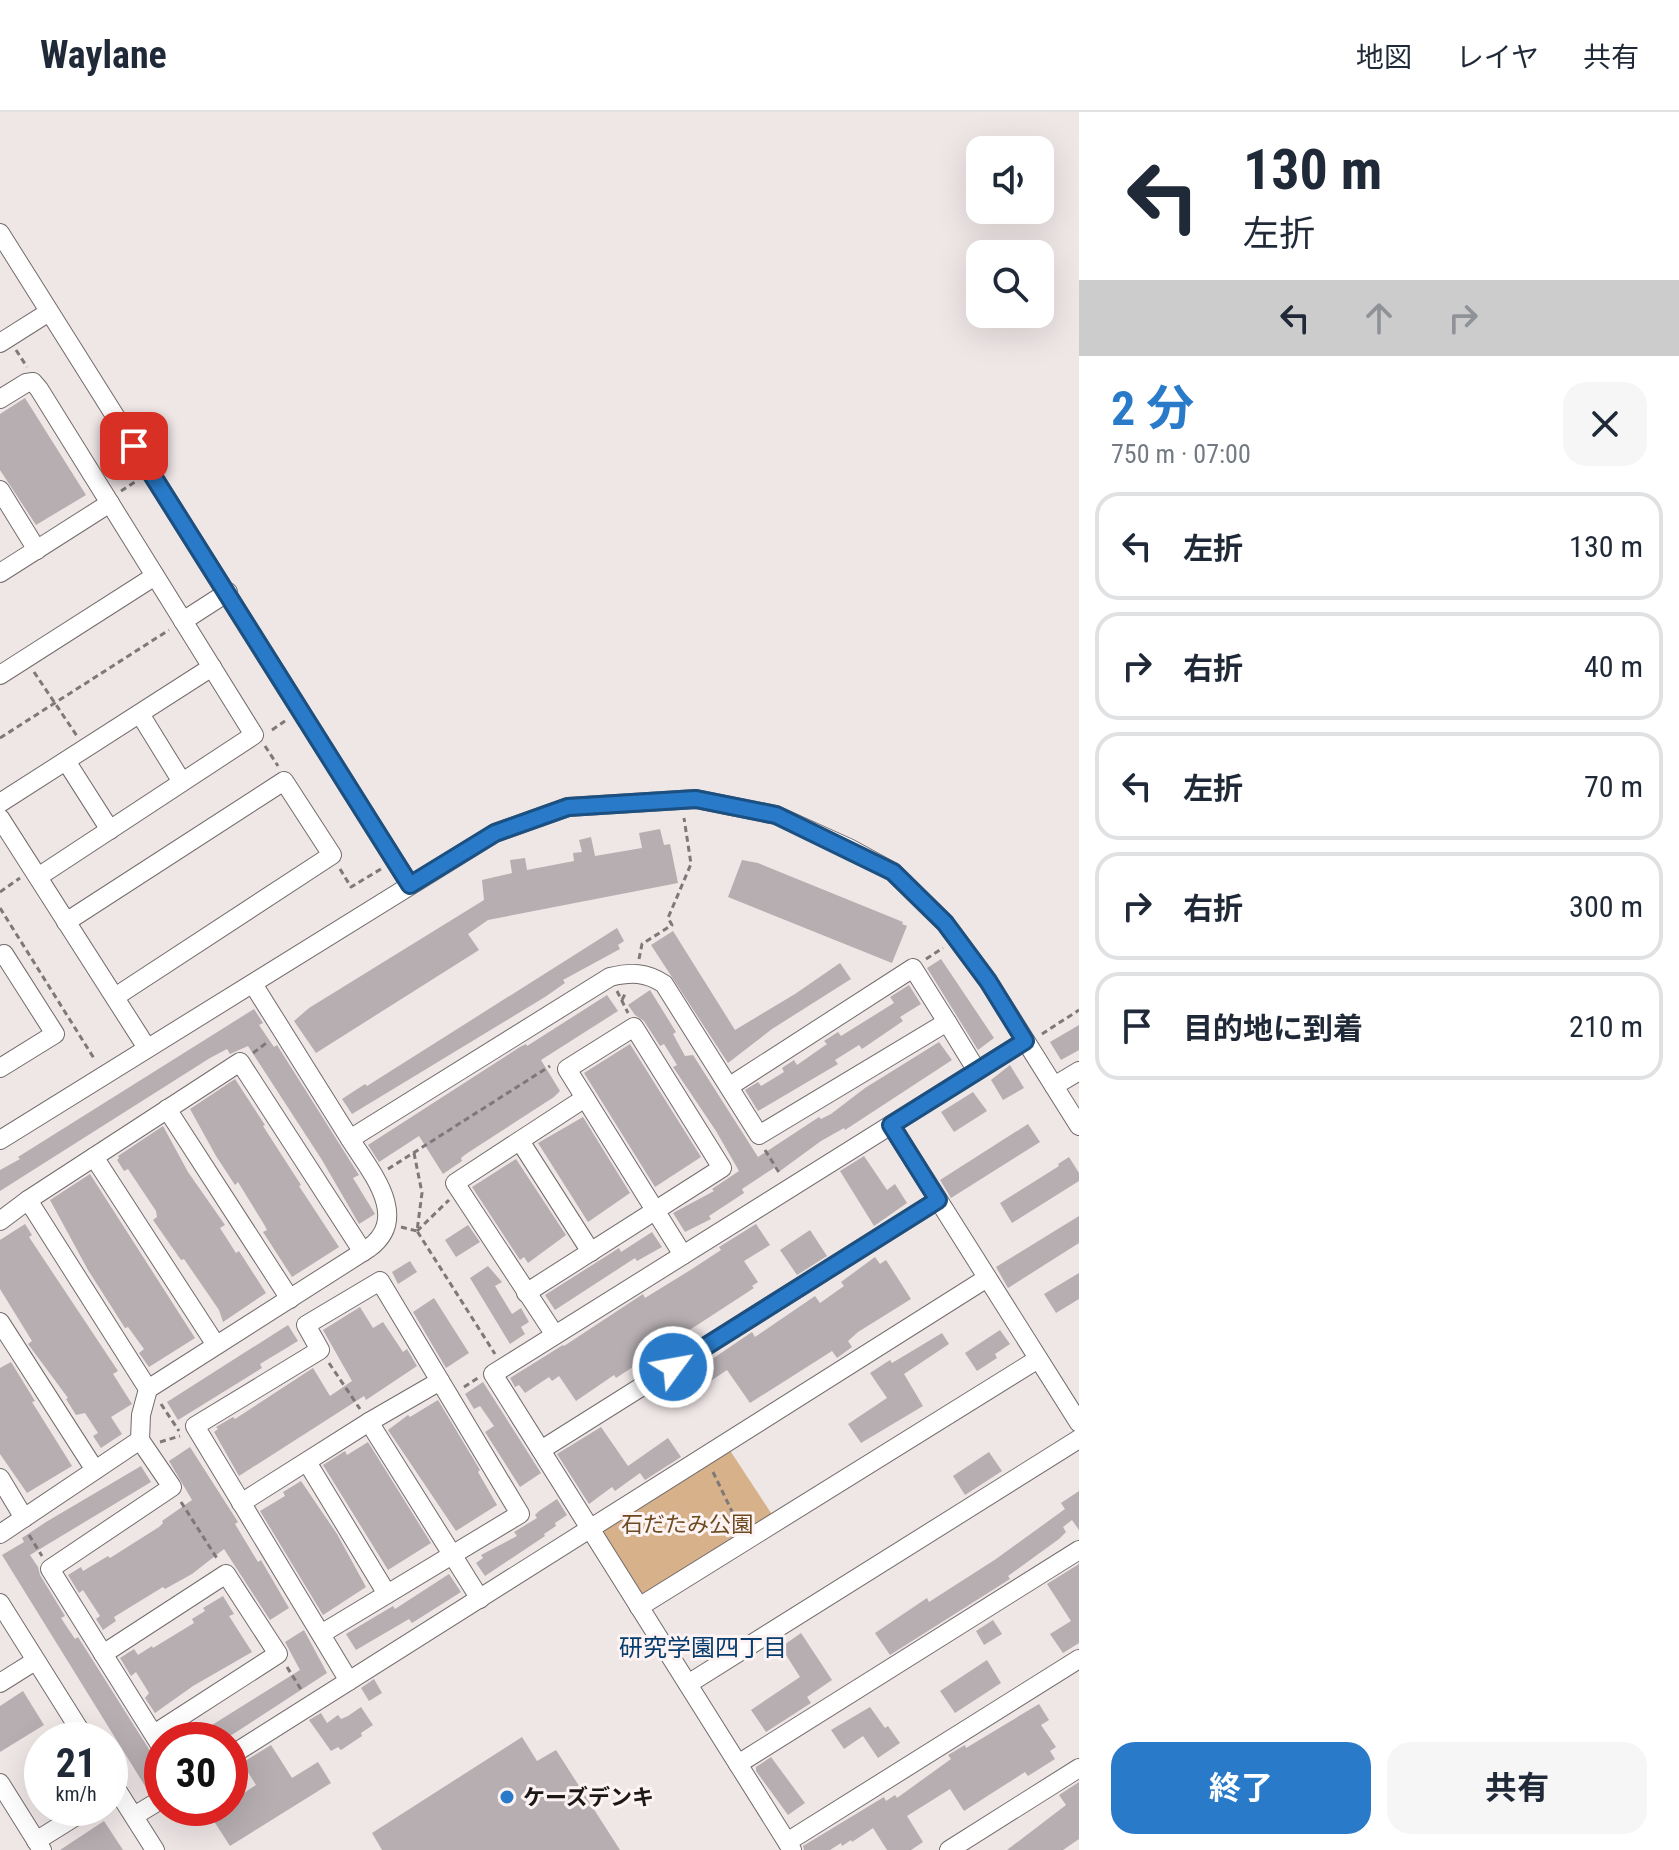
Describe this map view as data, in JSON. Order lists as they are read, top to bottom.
{
  "districts": ["研究学園四丁目"],
  "parks": ["石だたみ公園"],
  "places": ["ケーズデンキ"],
  "page": {
    "header": "Waylane",
    "nav": ["地図", "レイヤ", "共有"],
    "turn": ["130 m", "左折"],
    "heading": ["2 分", "750 m · 07:00"],
    "list": [
      {
        "name": "左折",
        "value": "130 m"
      },
      {
        "name": "右折",
        "value": "40 m"
      },
      {
        "name": "左折",
        "value": "70 m"
      },
      {
        "name": "右折",
        "value": "300 m"
      },
      {
        "name": "目的地に到着",
        "value": "210 m"
      }
    ],
    "speed": "21 km/h",
    "limit": "30",
    "buttons": ["終了", "共有"]
  }
}
